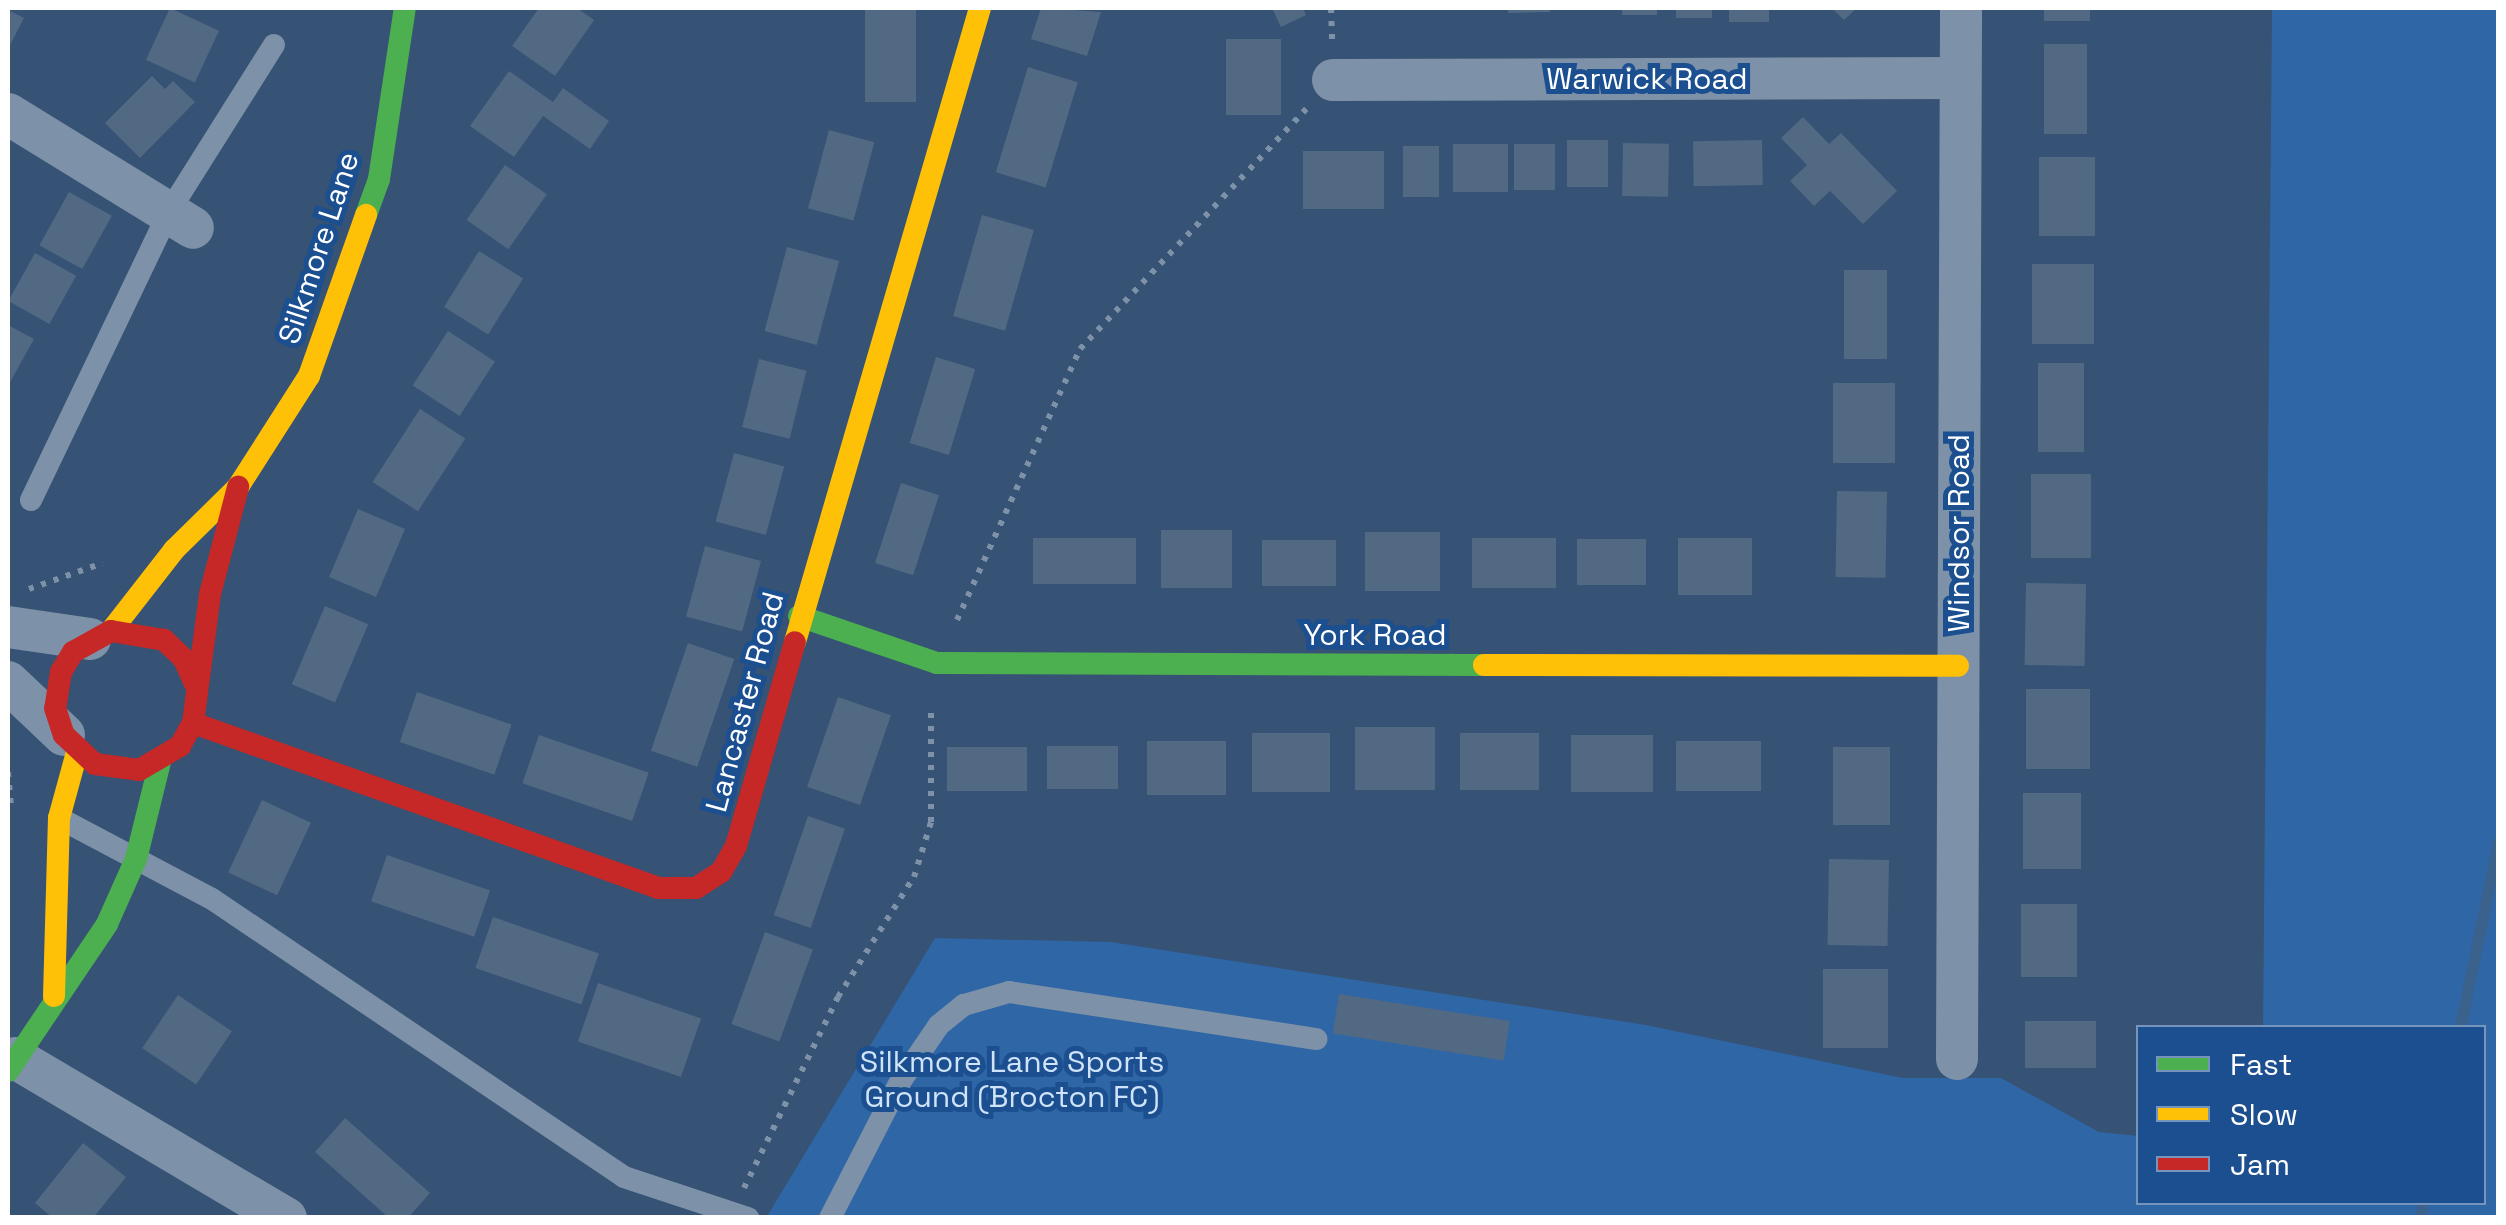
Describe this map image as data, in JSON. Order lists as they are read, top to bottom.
{
  "streets": {
    "street": [
      "Warwick Road",
      "Silkmore Lane",
      "Windsor Road",
      "York Road",
      "Lancaster Road"
    ]
  },
  "crossings": [
    ["Warwick Road", "Windsor Road"],
    ["Silkmore Lane", "Lancaster Road"],
    ["Windsor Road", "York Road"],
    ["York Road", "Lancaster Road"]
  ],
  "parks": ["Silkmore Lane Sports Ground (Brocton FC)"],
  "legend": ["Fast", "Slow", "Jam"]
}
